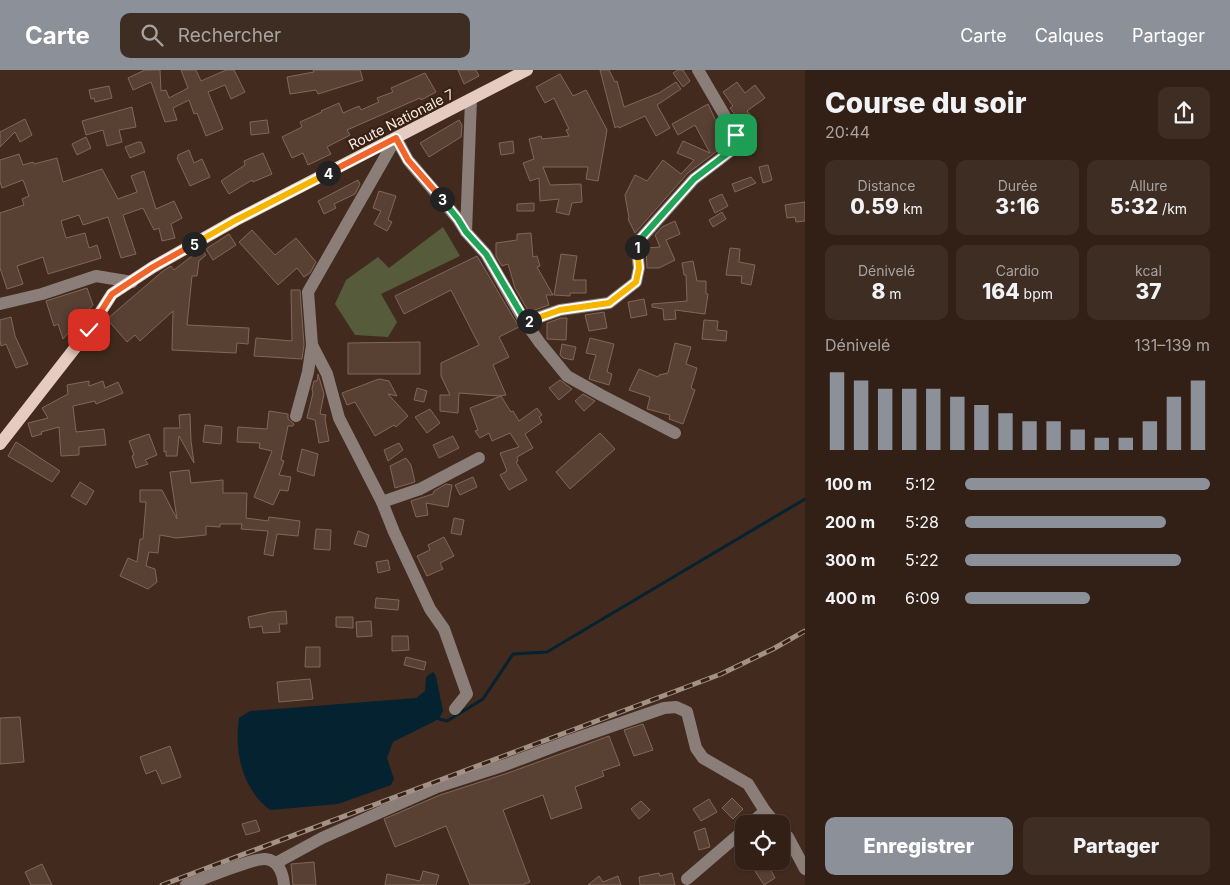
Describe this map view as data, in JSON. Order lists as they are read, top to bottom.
{
  "streets": {
    "main road": ["Route Nationale 7"]
  },
  "page": {
    "header": "Carte",
    "search": "Rechercher",
    "nav": ["Carte", "Calques", "Partager"],
    "heading": ["Course du soir", "20:44"],
    "stats": [
      ["Distance", "0.59 km"],
      ["Durée", "3:16"],
      ["Allure", "5:32 /km"],
      ["Dénivelé", "8 m"],
      ["Cardio", "164 bpm"],
      ["kcal", "37"]
    ],
    "pins": [
      "4",
      "3",
      "5",
      "1",
      "2"
    ],
    "chart": ["Dénivelé", "131–139 m"],
    "list": [
      {
        "name": "100 m",
        "note": "5:12"
      },
      {
        "name": "200 m",
        "note": "5:28"
      },
      {
        "name": "300 m",
        "note": "5:22"
      },
      {
        "name": "400 m",
        "note": "6:09"
      }
    ],
    "buttons": ["Enregistrer", "Partager"]
  }
}
